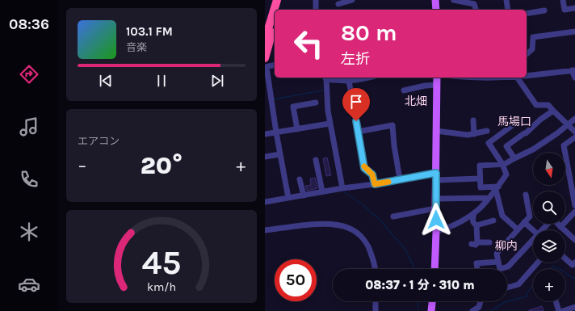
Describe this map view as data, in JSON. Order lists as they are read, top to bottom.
{
  "districts": ["北畑", "馬場口", "柳内"],
  "north": "bottom",
  "page": {
    "tabs": "08:36",
    "turn": ["80 m", "左折"],
    "song": ["103.1 FM", "音楽"],
    "tile": "エアコン",
    "heat": ["−", "20°", "+"],
    "map_buttons": "+",
    "limit": "50",
    "trip": "08:37 · 1 分 · 310 m",
    "gauge": ["45", "km/h"]
  }
}
